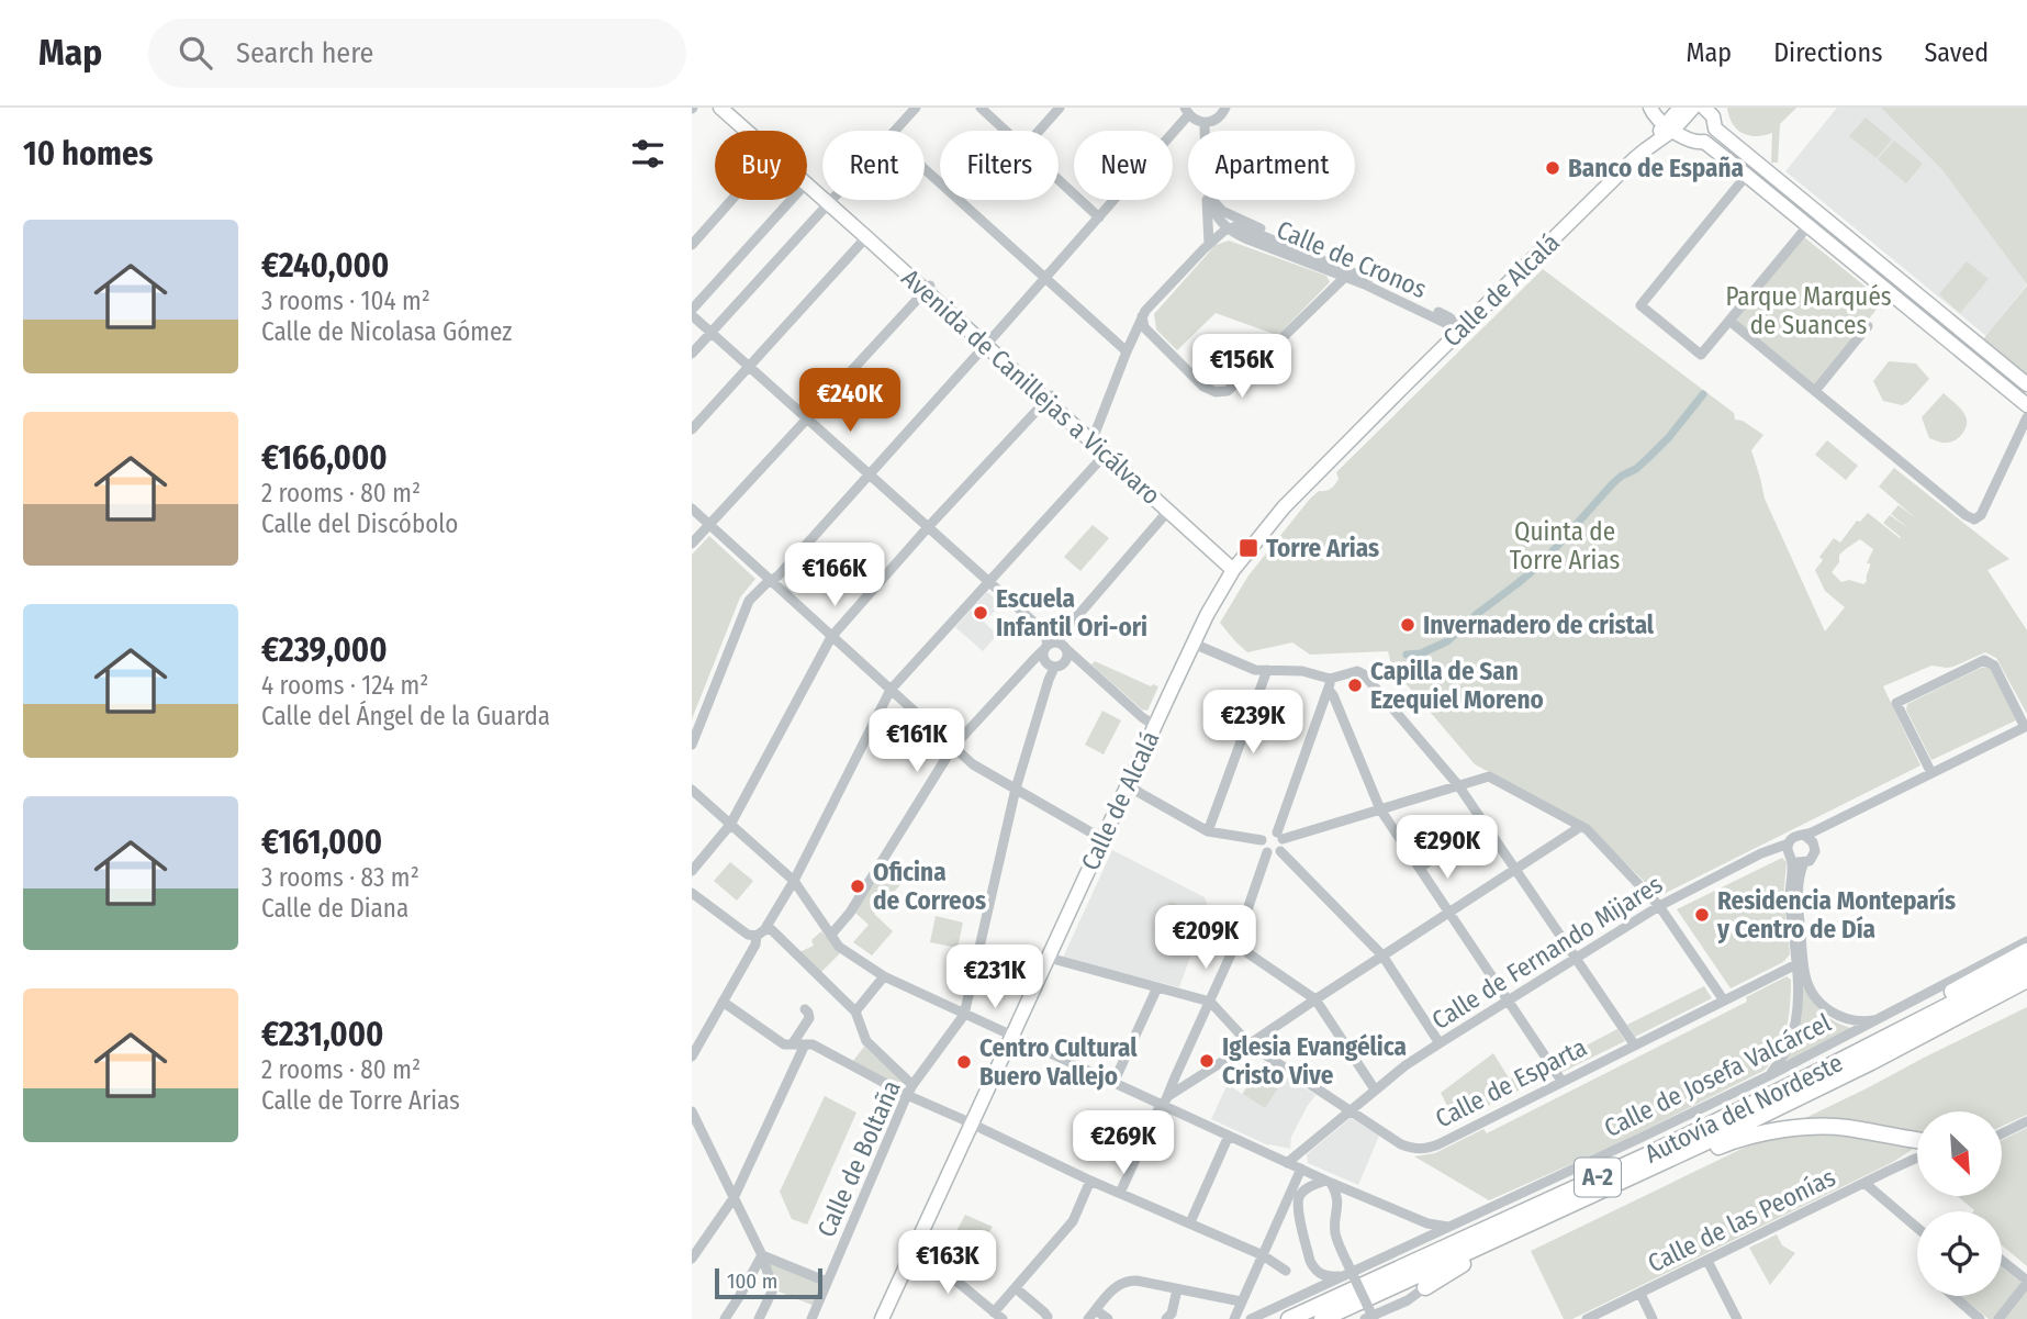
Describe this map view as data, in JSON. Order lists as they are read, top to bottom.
{
  "streets": {
    "highway": ["Autovía del Nordeste", "A-2"],
    "main road": ["Calle de Alcalá", "Avenida de Canillejas a Vicálvaro"],
    "street": [
      "Calle de Cronos",
      "Calle de Fernando Mijares",
      "Calle de Josefa Valcárcel",
      "Calle de Esparta",
      "Calle de Boltaña",
      "Calle de las Peonías"
    ]
  },
  "crossings": [
    ["Calle de Cronos", "Calle de Alcalá"],
    ["Calle de Alcalá", "Avenida de Canillejas a Vicálvaro"],
    ["Calle de Fernando Mijares", "Calle de Esparta"],
    ["Autovía del Nordeste", "A-2"]
  ],
  "parks": ["Parque Marqués de Suances", "Quinta de Torre Arias"],
  "places": {
    "other": [
      "Banco de España",
      "Escuela Infantil Ori-ori",
      "Invernadero de cristal",
      "Capilla de San Ezequiel Moreno",
      "Oficina de Correos",
      "Residencia Monteparís y Centro de Día",
      "Iglesia Evangélica Cristo Vive",
      "Centro Cultural Buero Vallejo"
    ],
    "transit": ["Torre Arias"]
  },
  "scale_bar": "100 m",
  "north": "bottom right",
  "page": {
    "header": "Map",
    "search": "Search here",
    "nav": ["Map", "Directions", "Saved"],
    "heading": "10 homes",
    "chip": [
      "Buy",
      "Rent",
      "Filters",
      "New",
      "Apartment"
    ],
    "list": [
      {
        "name": "€240,000",
        "note": "3 rooms · 104 m² · Calle de Nicolasa Gómez"
      },
      {
        "name": "€166,000",
        "note": "2 rooms · 80 m² · Calle del Discóbolo"
      },
      {
        "name": "€239,000",
        "note": "4 rooms · 124 m² · Calle del Ángel de la Guarda"
      },
      {
        "name": "€161,000",
        "note": "3 rooms · 83 m² · Calle de Diana"
      },
      {
        "name": "€231,000",
        "note": "2 rooms · 80 m² · Calle de Torre Arias"
      }
    ],
    "price": [
      "€156K",
      "€240K",
      "€166K",
      "€239K",
      "€161K",
      "€290K",
      "€209K",
      "€231K",
      "€269K",
      "€163K"
    ],
    "scale": "100 m"
  }
}
